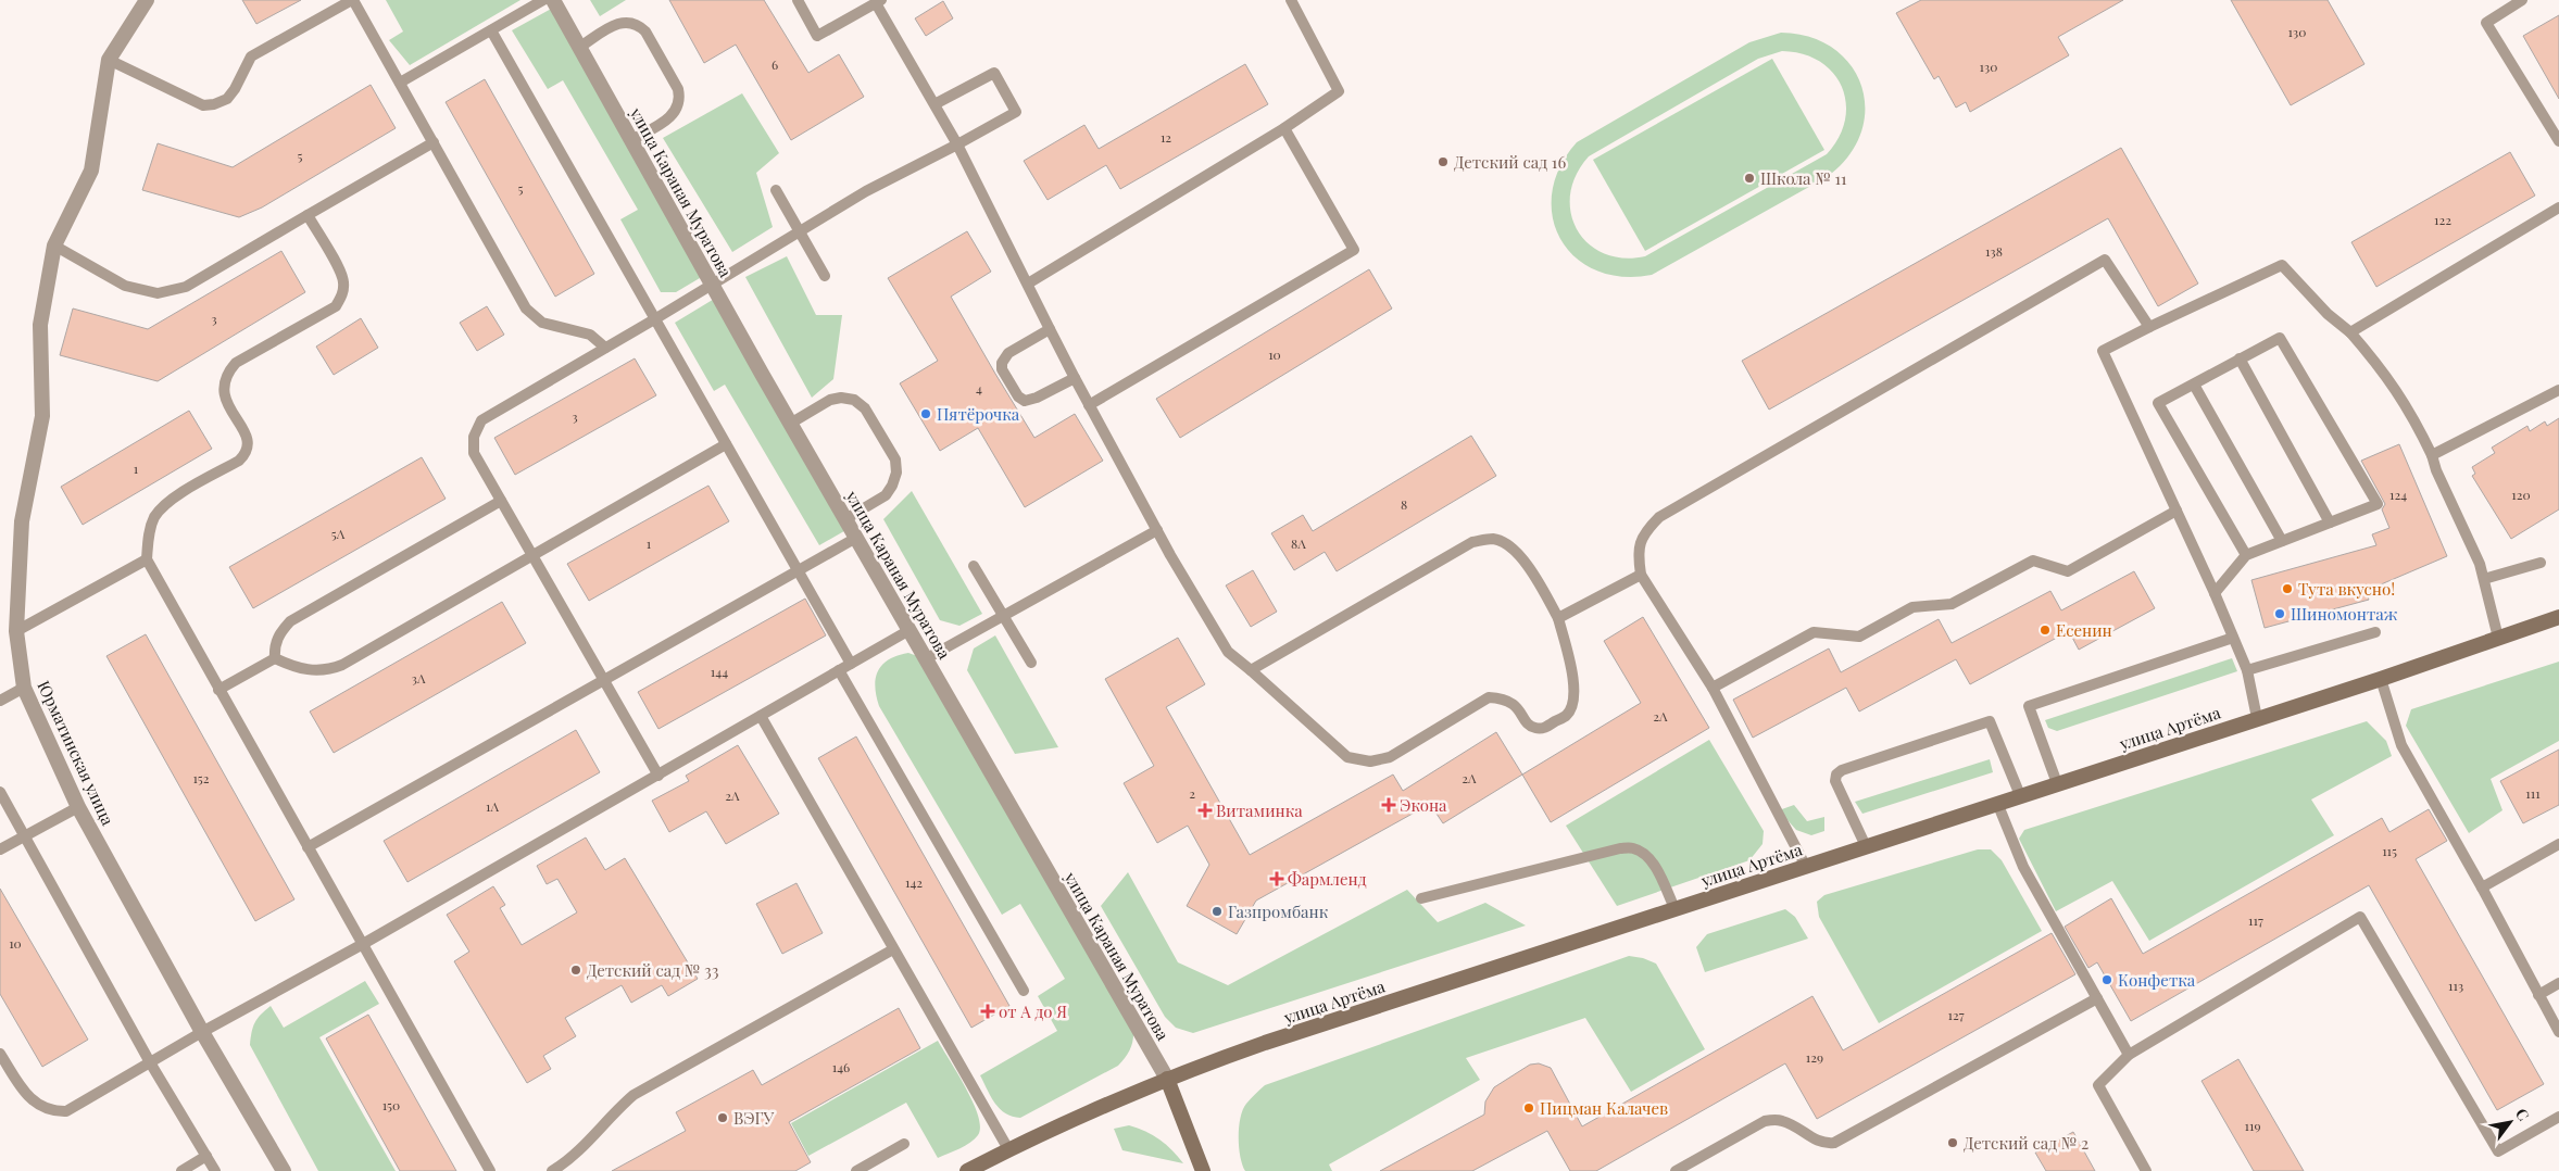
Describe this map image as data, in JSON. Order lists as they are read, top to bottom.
{
  "streets": {
    "main road": ["улица Караная Муратова", "улица Артёма"],
    "street": ["Юрматинская улица"]
  },
  "crossings": [
    ["улица Караная Муратова", "улица Артёма"]
  ],
  "places": {
    "other": [
      "Детский сад 16",
      "Школа № 11",
      "Пятёрочка",
      "Тута вкусно!",
      "Шиномонтаж",
      "Есенин",
      "Газпромбанк",
      "Детский сад № 33",
      "Конфетка",
      "Пицман Калачев",
      "ВЭГУ",
      "Детский сад № 2"
    ],
    "health": [
      "Экона",
      "Витаминка",
      "Фармленд",
      "от А до Я"
    ]
  },
  "house_numbers": [
    "130",
    "6",
    "130",
    "12",
    "5",
    "5",
    "122",
    "138",
    "3",
    "10",
    "4",
    "3",
    "1",
    "124",
    "120",
    "8",
    "5А",
    "1",
    "8А",
    "144",
    "3А",
    "2А",
    "152",
    "2А",
    "2",
    "111",
    "2А",
    "1А",
    "115",
    "142",
    "117",
    "10",
    "113",
    "127",
    "129",
    "146",
    "150",
    "119"
  ],
  "north": "top right"
}
